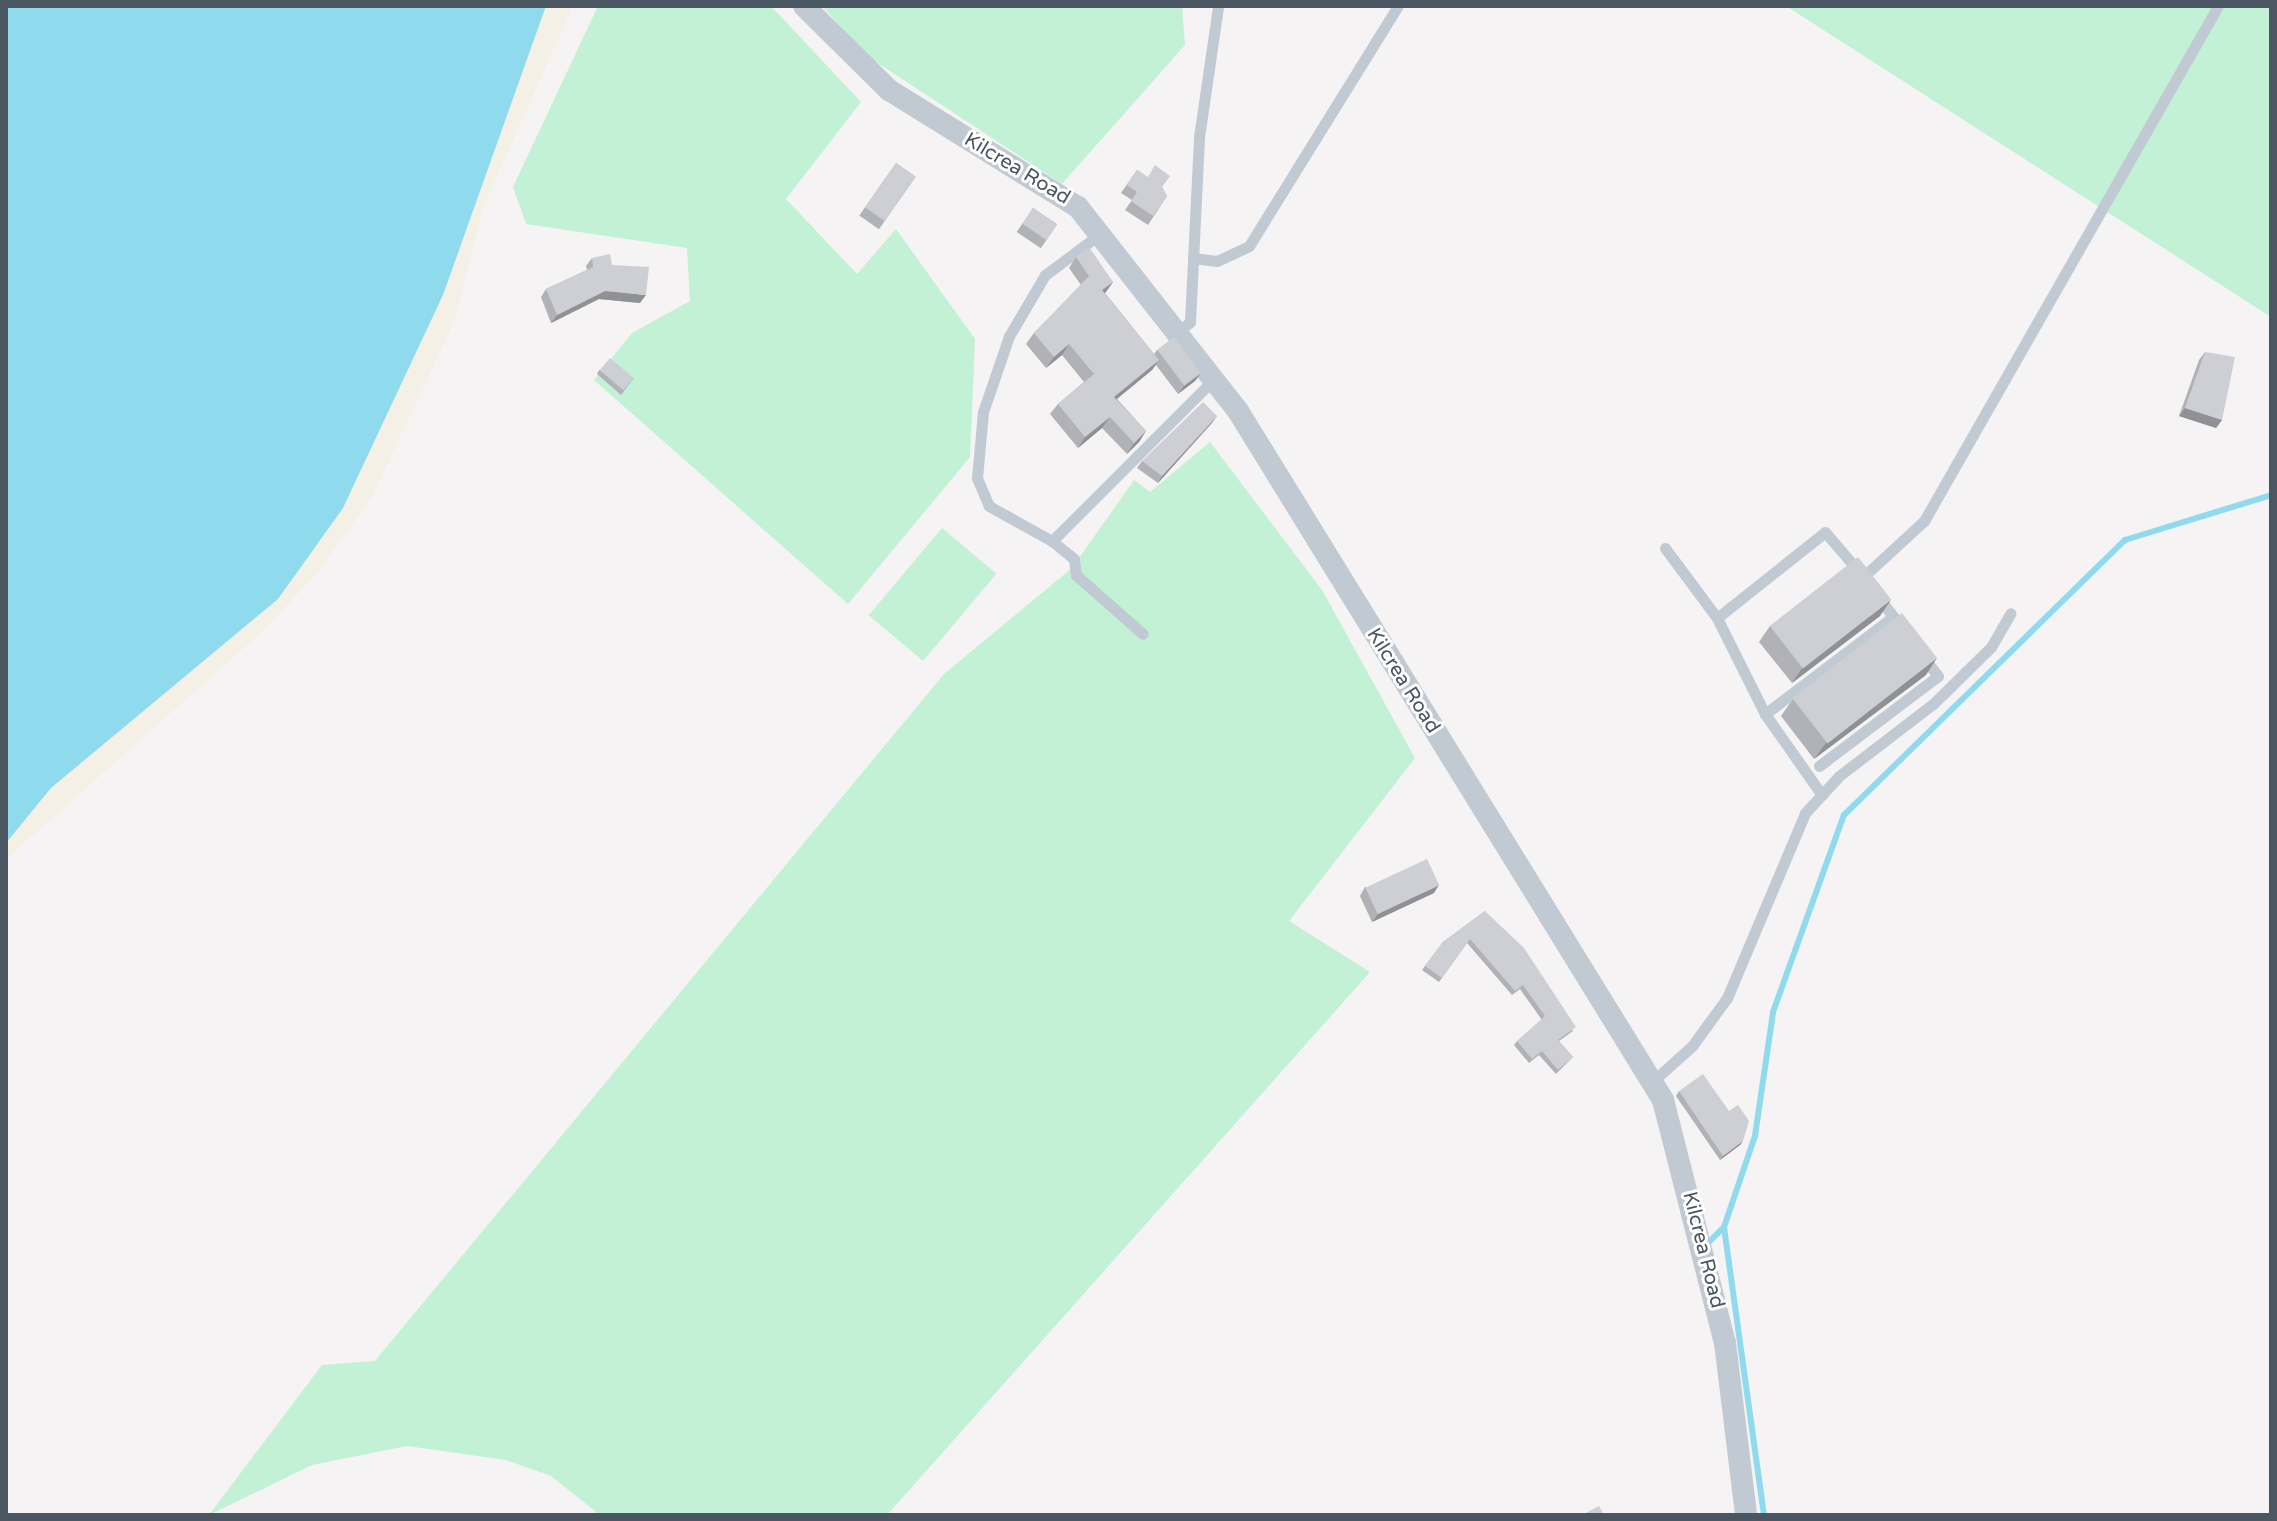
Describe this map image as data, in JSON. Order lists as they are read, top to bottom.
{
  "streets": {
    "street": ["Kilcrea Road"]
  }
}
